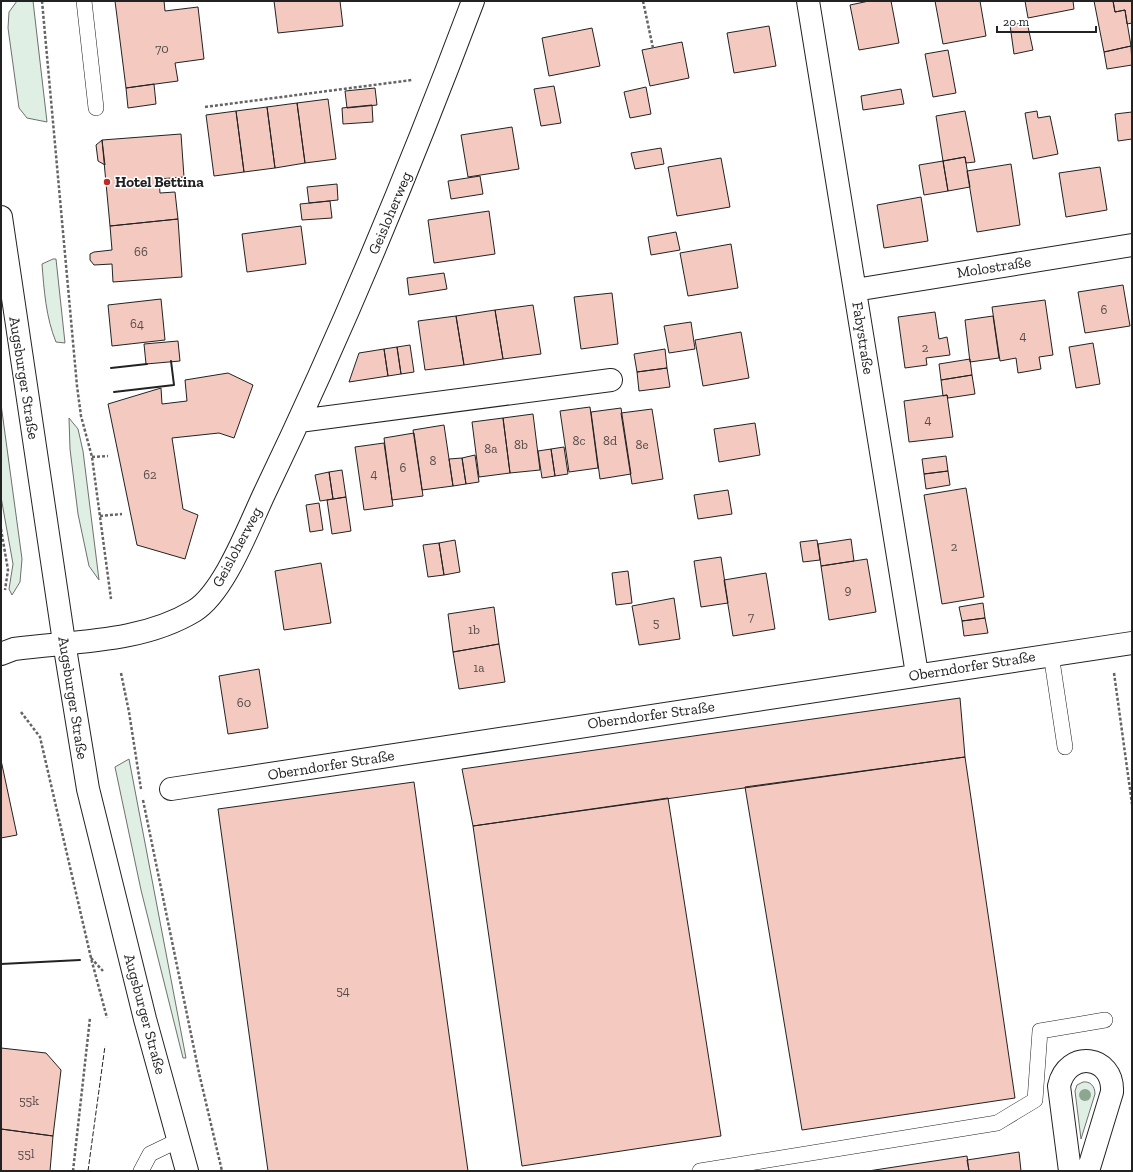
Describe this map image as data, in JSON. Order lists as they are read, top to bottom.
{
  "streets": {
    "street": [
      "Geisloherweg",
      "Molostraße",
      "Fabystraße",
      "Augsburger Straße",
      "Oberndorfer Straße"
    ]
  },
  "crossings": [
    ["Geisloherweg", "Augsburger Straße"],
    ["Molostraße", "Fabystraße"],
    ["Fabystraße", "Oberndorfer Straße"]
  ],
  "places": ["Hotel Bettina"],
  "house_numbers": [
    "70",
    "66",
    "6",
    "64",
    "4",
    "2",
    "4",
    "8c",
    "8d",
    "8b",
    "8e",
    "8a",
    "8",
    "6",
    "4",
    "62",
    "2",
    "9",
    "7",
    "5",
    "1b",
    "1a",
    "60",
    "54",
    "55k",
    "55l"
  ],
  "scale_bar": "20 m"
}
